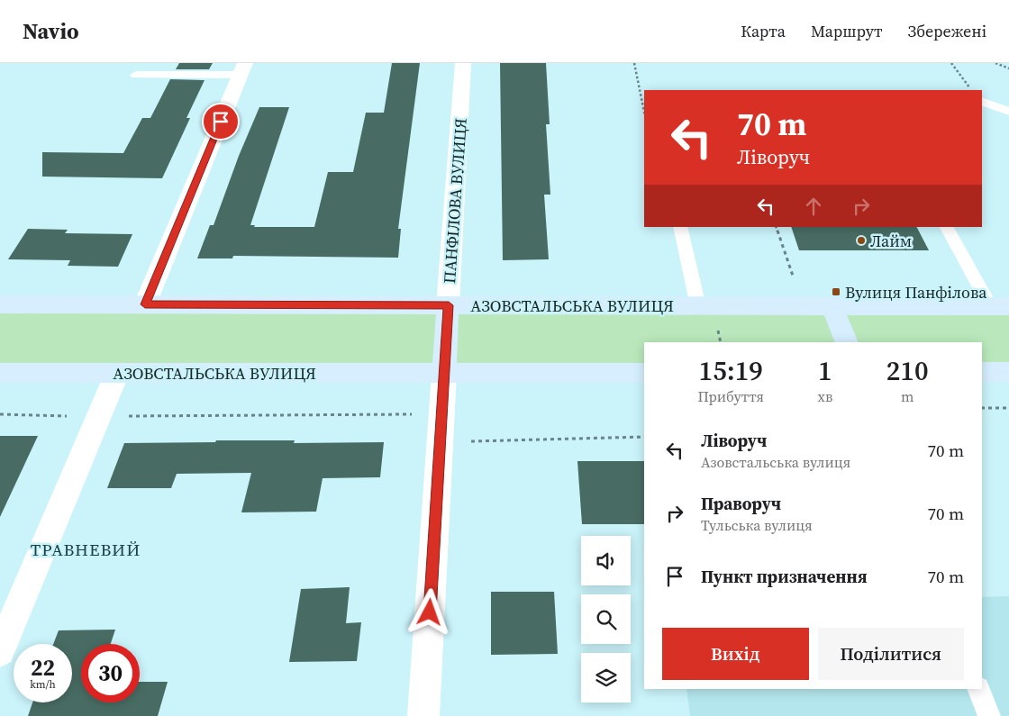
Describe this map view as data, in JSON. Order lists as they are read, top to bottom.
{
  "streets": {
    "street": ["ПАНФІЛОВА ВУЛИЦЯ", "АЗОВСТАЛЬСЬКА ВУЛИЦЯ"]
  },
  "crossings": [
    ["ПАНФІЛОВА ВУЛИЦЯ", "АЗОВСТАЛЬСЬКА ВУЛИЦЯ"]
  ],
  "districts": ["ТРАВНЕВИЙ"],
  "places": {
    "other": ["Лайм"],
    "transit": ["Вулиця Панфілова"]
  },
  "page": {
    "header": "Navio",
    "nav": ["Карта", "Маршрут", "Збережені"],
    "turn": ["70 m", "Ліворуч"],
    "eta": [
      "15:19",
      "Прибуття",
      "1",
      "хв",
      "210",
      "m"
    ],
    "list": [
      {
        "name": "Ліворуч",
        "note": "Азовстальська вулиця",
        "value": "70 m"
      },
      {
        "name": "Праворуч",
        "note": "Тульська вулиця",
        "value": "70 m"
      },
      {
        "name": "Пункт призначення",
        "value": "70 m"
      }
    ],
    "buttons": ["Вихід", "Поділитися"],
    "speed": "22 km/h",
    "limit": "30"
  }
}
